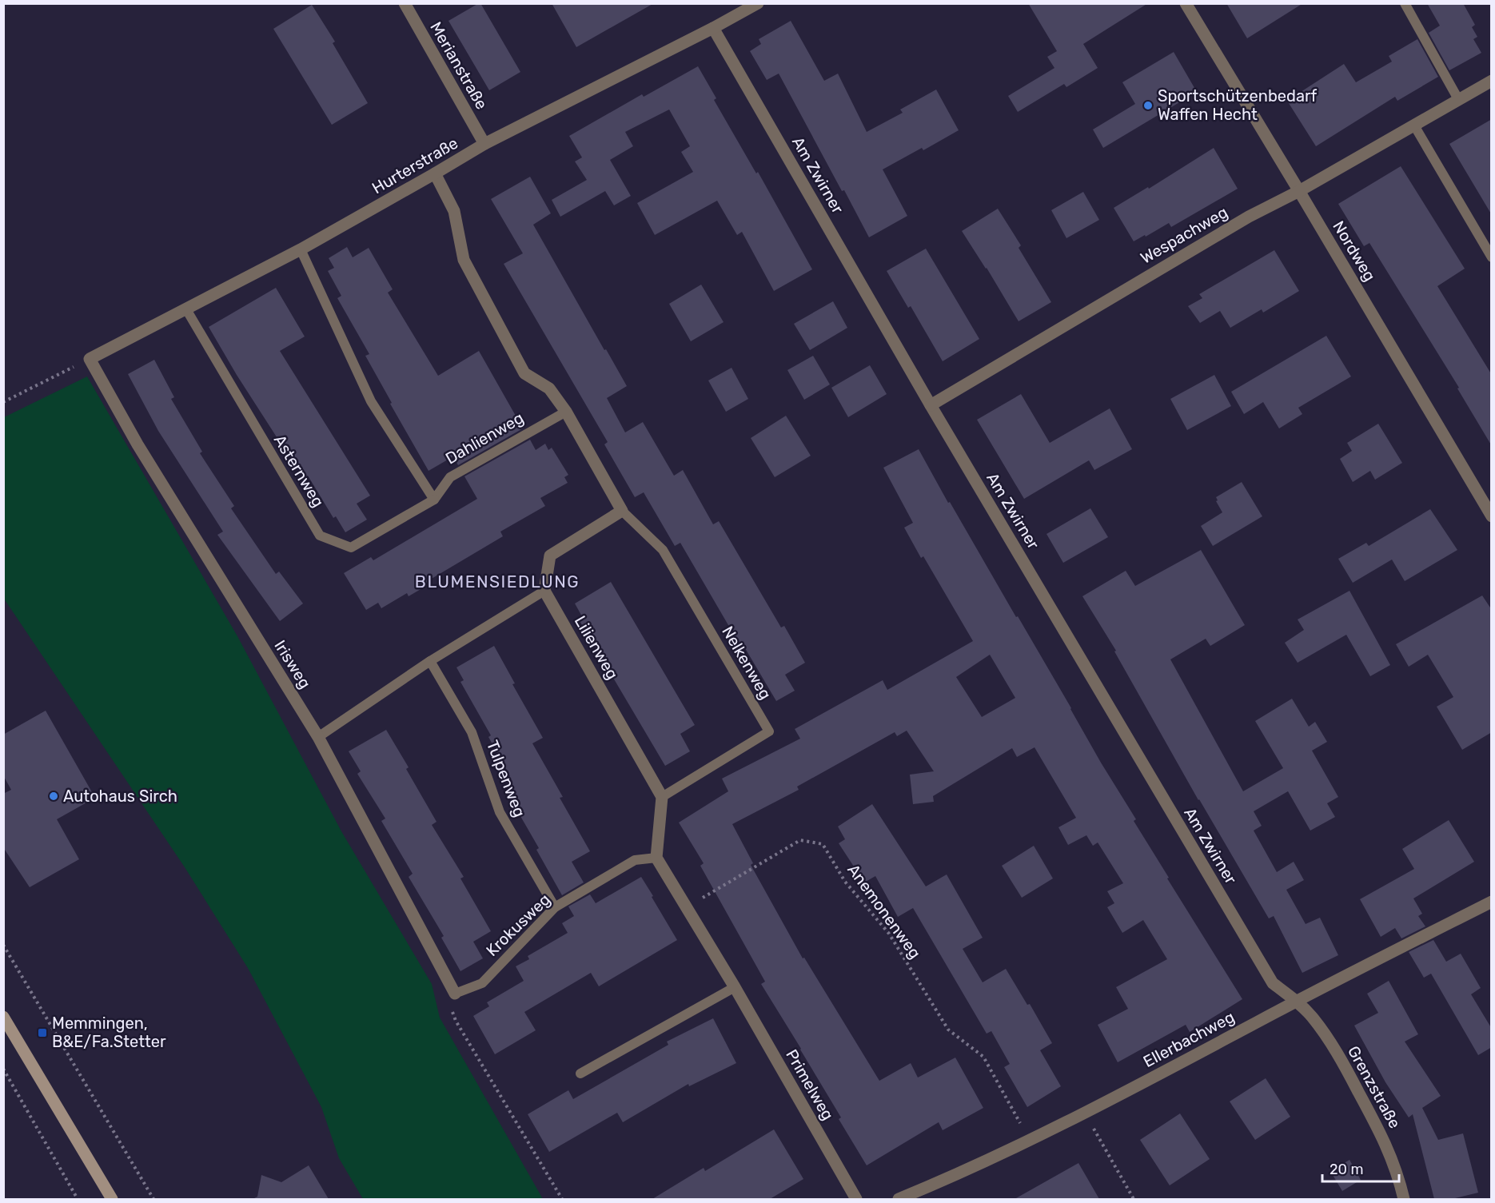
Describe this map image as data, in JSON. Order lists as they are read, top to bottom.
{
  "streets": {
    "street": [
      "Merianstraße",
      "Hurterstraße",
      "Am Zwirner",
      "Wespachweg",
      "Nordweg",
      "Lilienweg",
      "Irisweg",
      "Ellerbachweg",
      "Primelweg",
      "Grenzstraße"
    ],
    "lane": [
      "Dahlienweg",
      "Asternweg",
      "Nelkenweg",
      "Tulpenweg",
      "Krokusweg"
    ],
    "path": ["Anemonenweg"]
  },
  "crossings": [
    ["Merianstraße", "Hurterstraße"],
    ["Hurterstraße", "Am Zwirner"],
    ["Hurterstraße", "Asternweg"],
    ["Hurterstraße", "Irisweg"],
    ["Am Zwirner", "Wespachweg"],
    ["Am Zwirner", "Ellerbachweg"],
    ["Am Zwirner", "Grenzstraße"],
    ["Wespachweg", "Nordweg"],
    ["Dahlienweg", "Asternweg"],
    ["Lilienweg", "Nelkenweg"],
    ["Irisweg", "Krokusweg"],
    ["Tulpenweg", "Krokusweg"],
    ["Anemonenweg", "Ellerbachweg"],
    ["Anemonenweg", "Primelweg"],
    ["Krokusweg", "Primelweg"],
    ["Ellerbachweg", "Grenzstraße"]
  ],
  "districts": ["BLUMENSIEDLUNG"],
  "places": {
    "other": ["Sportschützenbedarf Waffen Hecht", "Autohaus Sirch"],
    "transit": ["Memmingen, B&E/Fa.Stetter"]
  },
  "scale_bar": "20 m"
}
